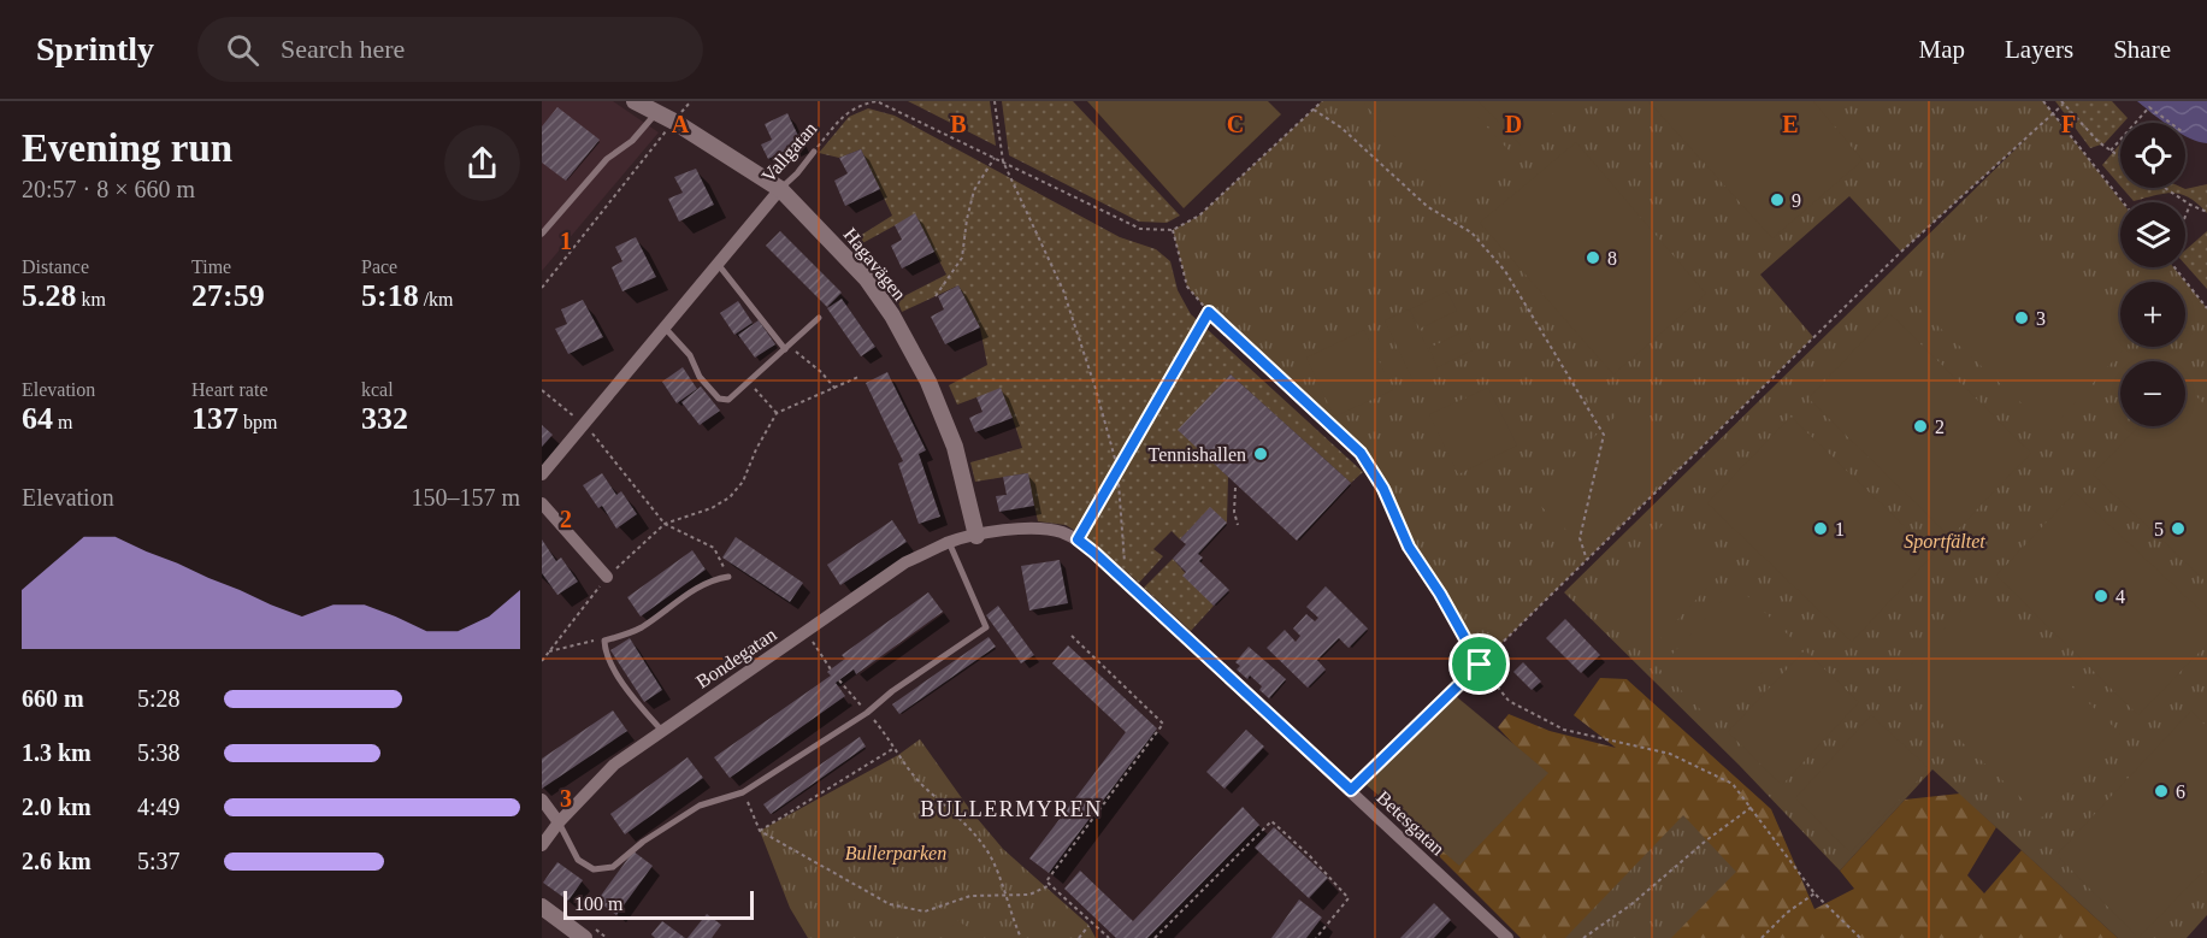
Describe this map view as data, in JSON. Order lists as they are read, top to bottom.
{
  "streets": {
    "street": [
      "Vallgatan",
      "Hagavägen",
      "Bondegatan",
      "Betesgatan"
    ]
  },
  "crossings": [
    ["Vallgatan", "Hagavägen"],
    ["Hagavägen", "Bondegatan"],
    ["Hagavägen", "Betesgatan"],
    ["Bondegatan", "Betesgatan"]
  ],
  "districts": ["BULLERMYREN"],
  "parks": ["Sportfältet", "Bullerparken"],
  "places": [
    "9",
    "8",
    "3",
    "2",
    "Tennishallen",
    "1",
    "5",
    "4",
    "6"
  ],
  "scale_bar": "100 m",
  "page": {
    "header": "Sprintly",
    "search": "Search here",
    "nav": ["Map", "Layers", "Share"],
    "heading": ["Evening run", "20:57 · 8 × 660 m"],
    "map_buttons": ["+", "−"],
    "stats": [
      ["Distance", "5.28 km"],
      ["Time", "27:59"],
      ["Pace", "5:18 /km"],
      ["Elevation", "64 m"],
      ["Heart rate", "137 bpm"],
      ["kcal", "332"]
    ],
    "chart": ["Elevation", "150–157 m"],
    "list": [
      {
        "name": "660 m",
        "note": "5:28"
      },
      {
        "name": "1.3 km",
        "note": "5:38"
      },
      {
        "name": "2.0 km",
        "note": "4:49"
      },
      {
        "name": "2.6 km",
        "note": "5:37"
      }
    ],
    "scale": "100 m"
  },
  "grid": {
    "columns": [
      "A",
      "B",
      "C",
      "D",
      "E",
      "F"
    ],
    "rows": ["1", "2", "3"]
  }
}
